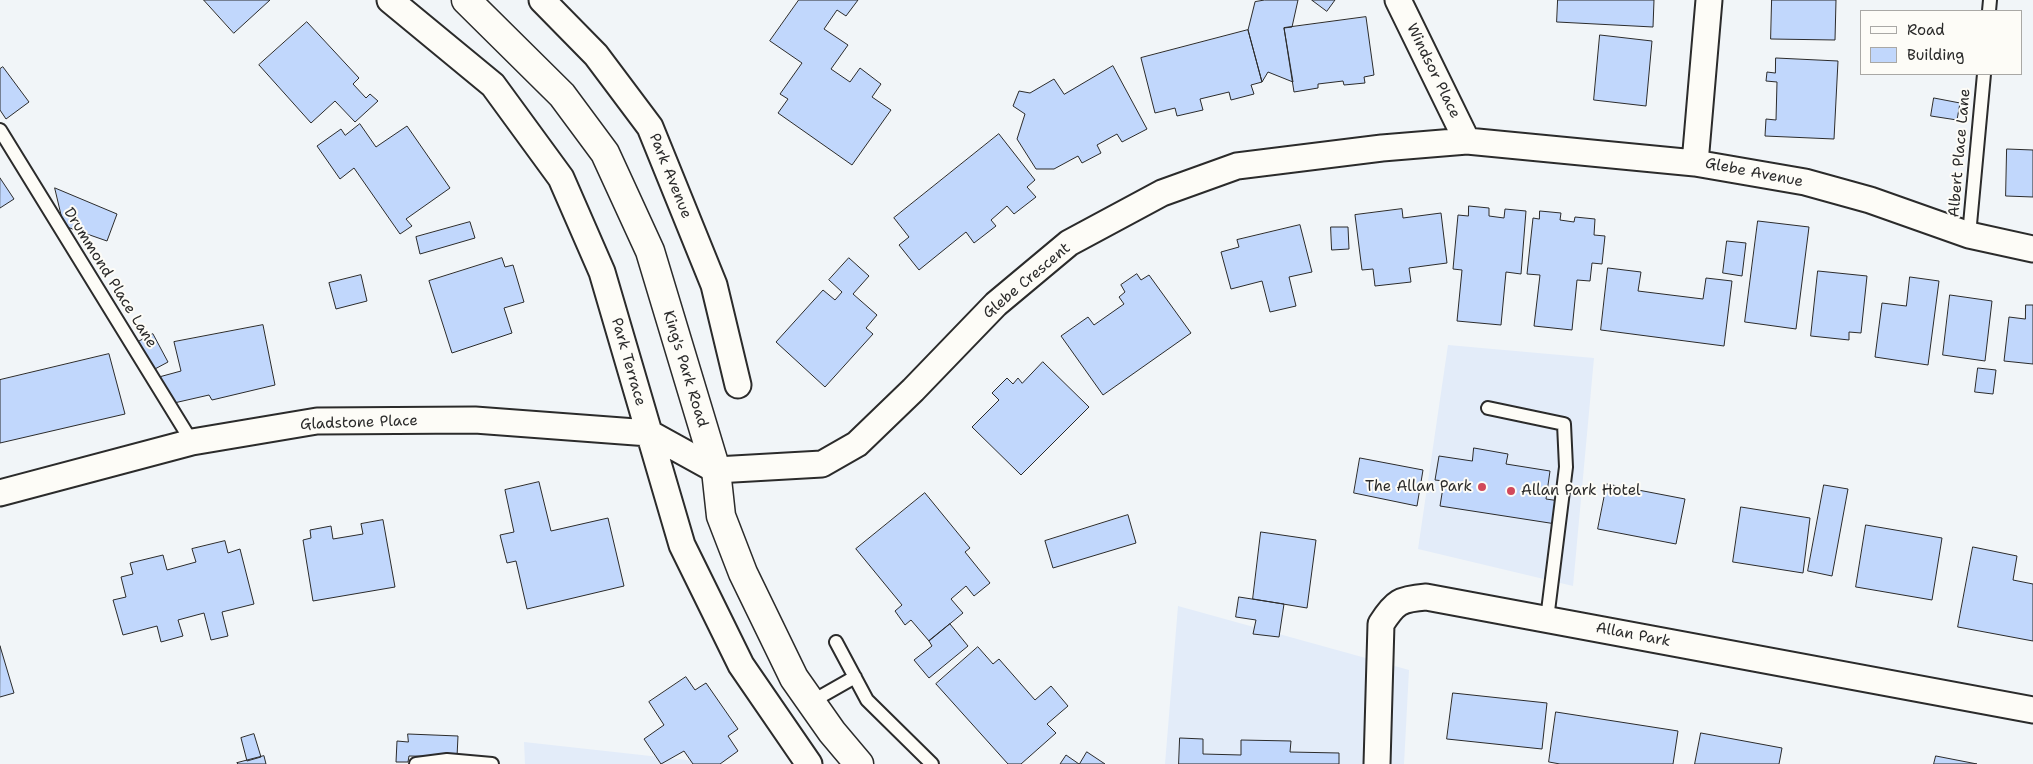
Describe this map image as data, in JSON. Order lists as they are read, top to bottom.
{
  "streets": {
    "street": [
      "Windsor Place",
      "Glebe Avenue",
      "Park Avenue",
      "Glebe Crescent",
      "Park Terrace",
      "King's Park Road",
      "Gladstone Place",
      "Allan Park"
    ],
    "lane": ["Albert Place Lane", "Drummond Place Lane"]
  },
  "crossings": [
    ["Windsor Place", "Glebe Avenue"],
    ["Windsor Place", "Glebe Crescent"],
    ["Albert Place Lane", "Glebe Avenue"],
    ["Glebe Avenue", "Glebe Crescent"],
    ["Drummond Place Lane", "Gladstone Place"],
    ["Glebe Crescent", "King's Park Road"],
    ["Glebe Crescent", "Gladstone Place"],
    ["Park Terrace", "Gladstone Place"],
    ["King's Park Road", "Gladstone Place"]
  ],
  "places": ["The Allan Park", "Allan Park Hotel"],
  "legend": ["Road", "Building"]
}
